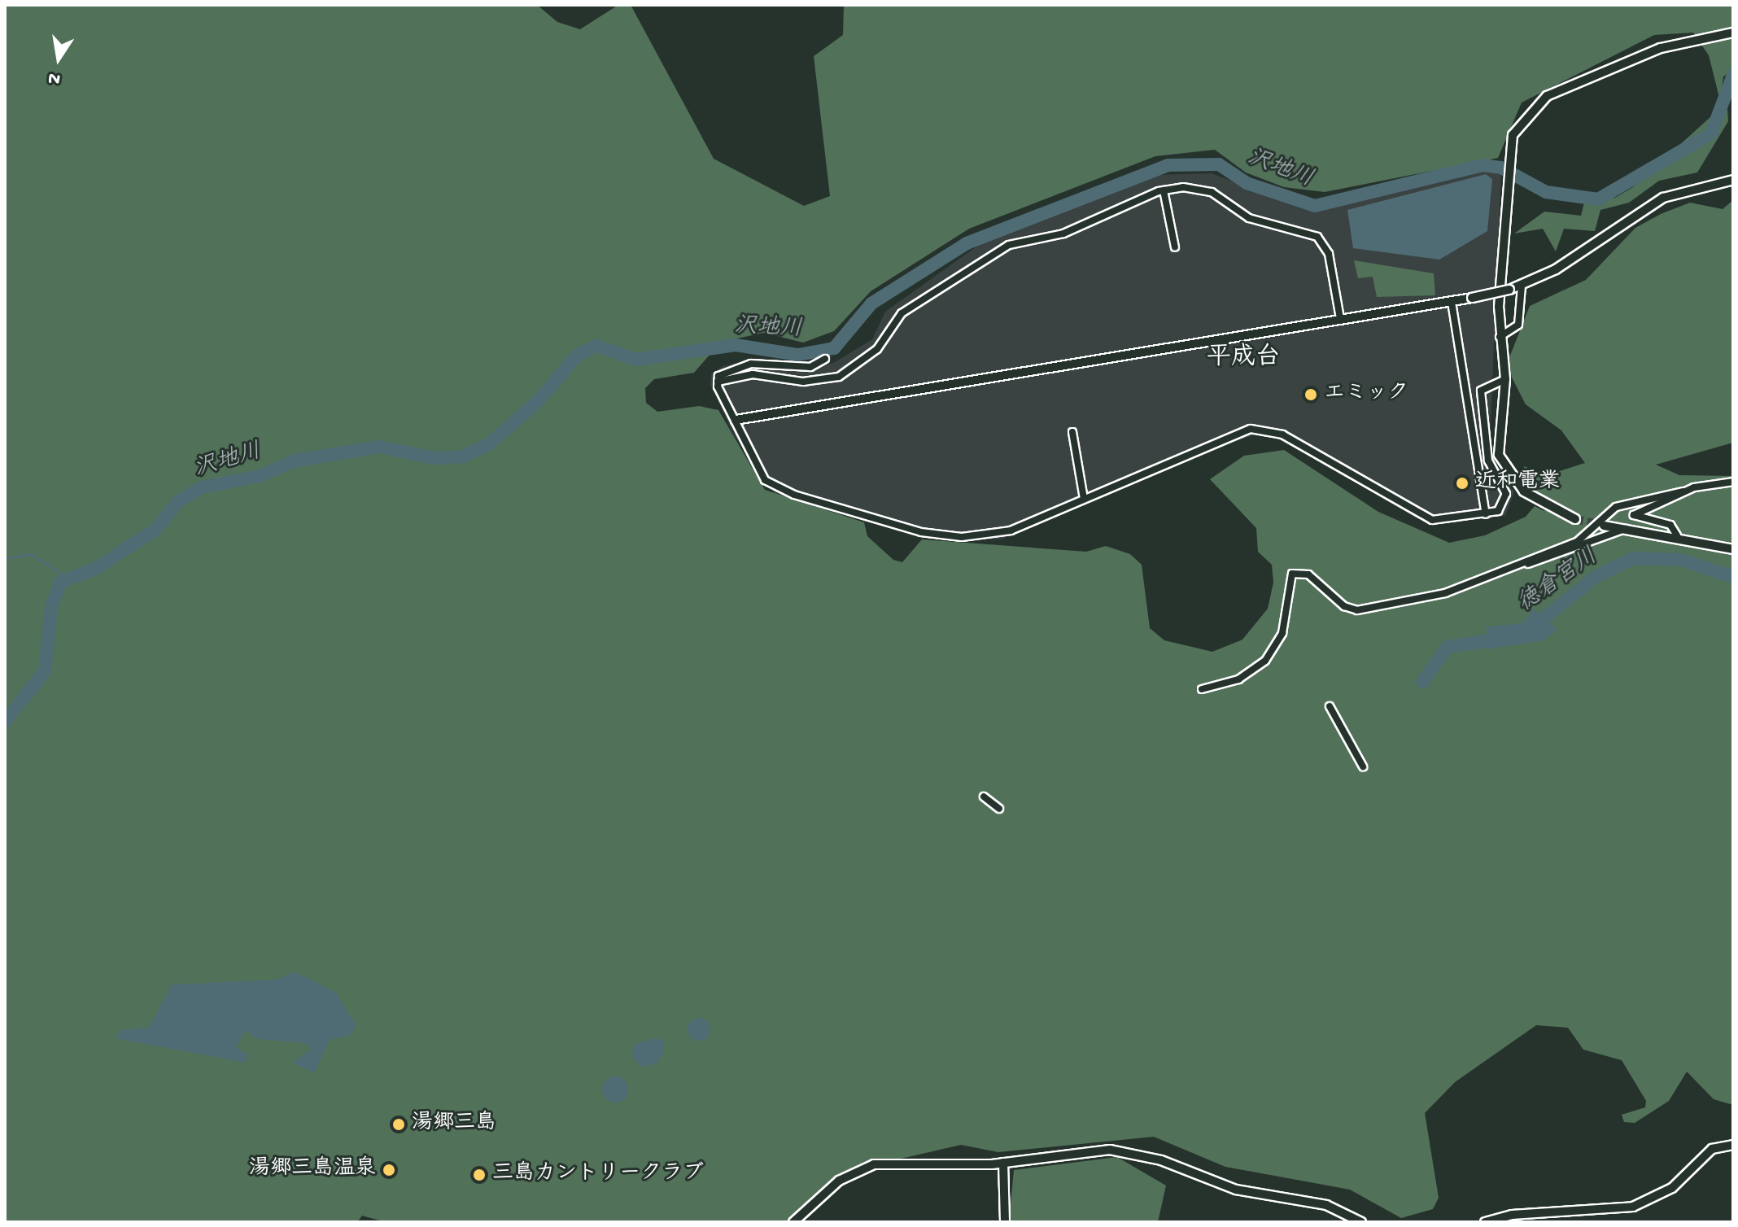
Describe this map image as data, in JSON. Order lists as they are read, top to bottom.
{
  "districts": ["平成台"],
  "water": ["沢地川", "徳倉宮川"],
  "places": [
    "エミック",
    "近和電業",
    "湯郷三島",
    "湯郷三島温泉",
    "三島カントリークラブ"
  ],
  "north": "bottom"
}
